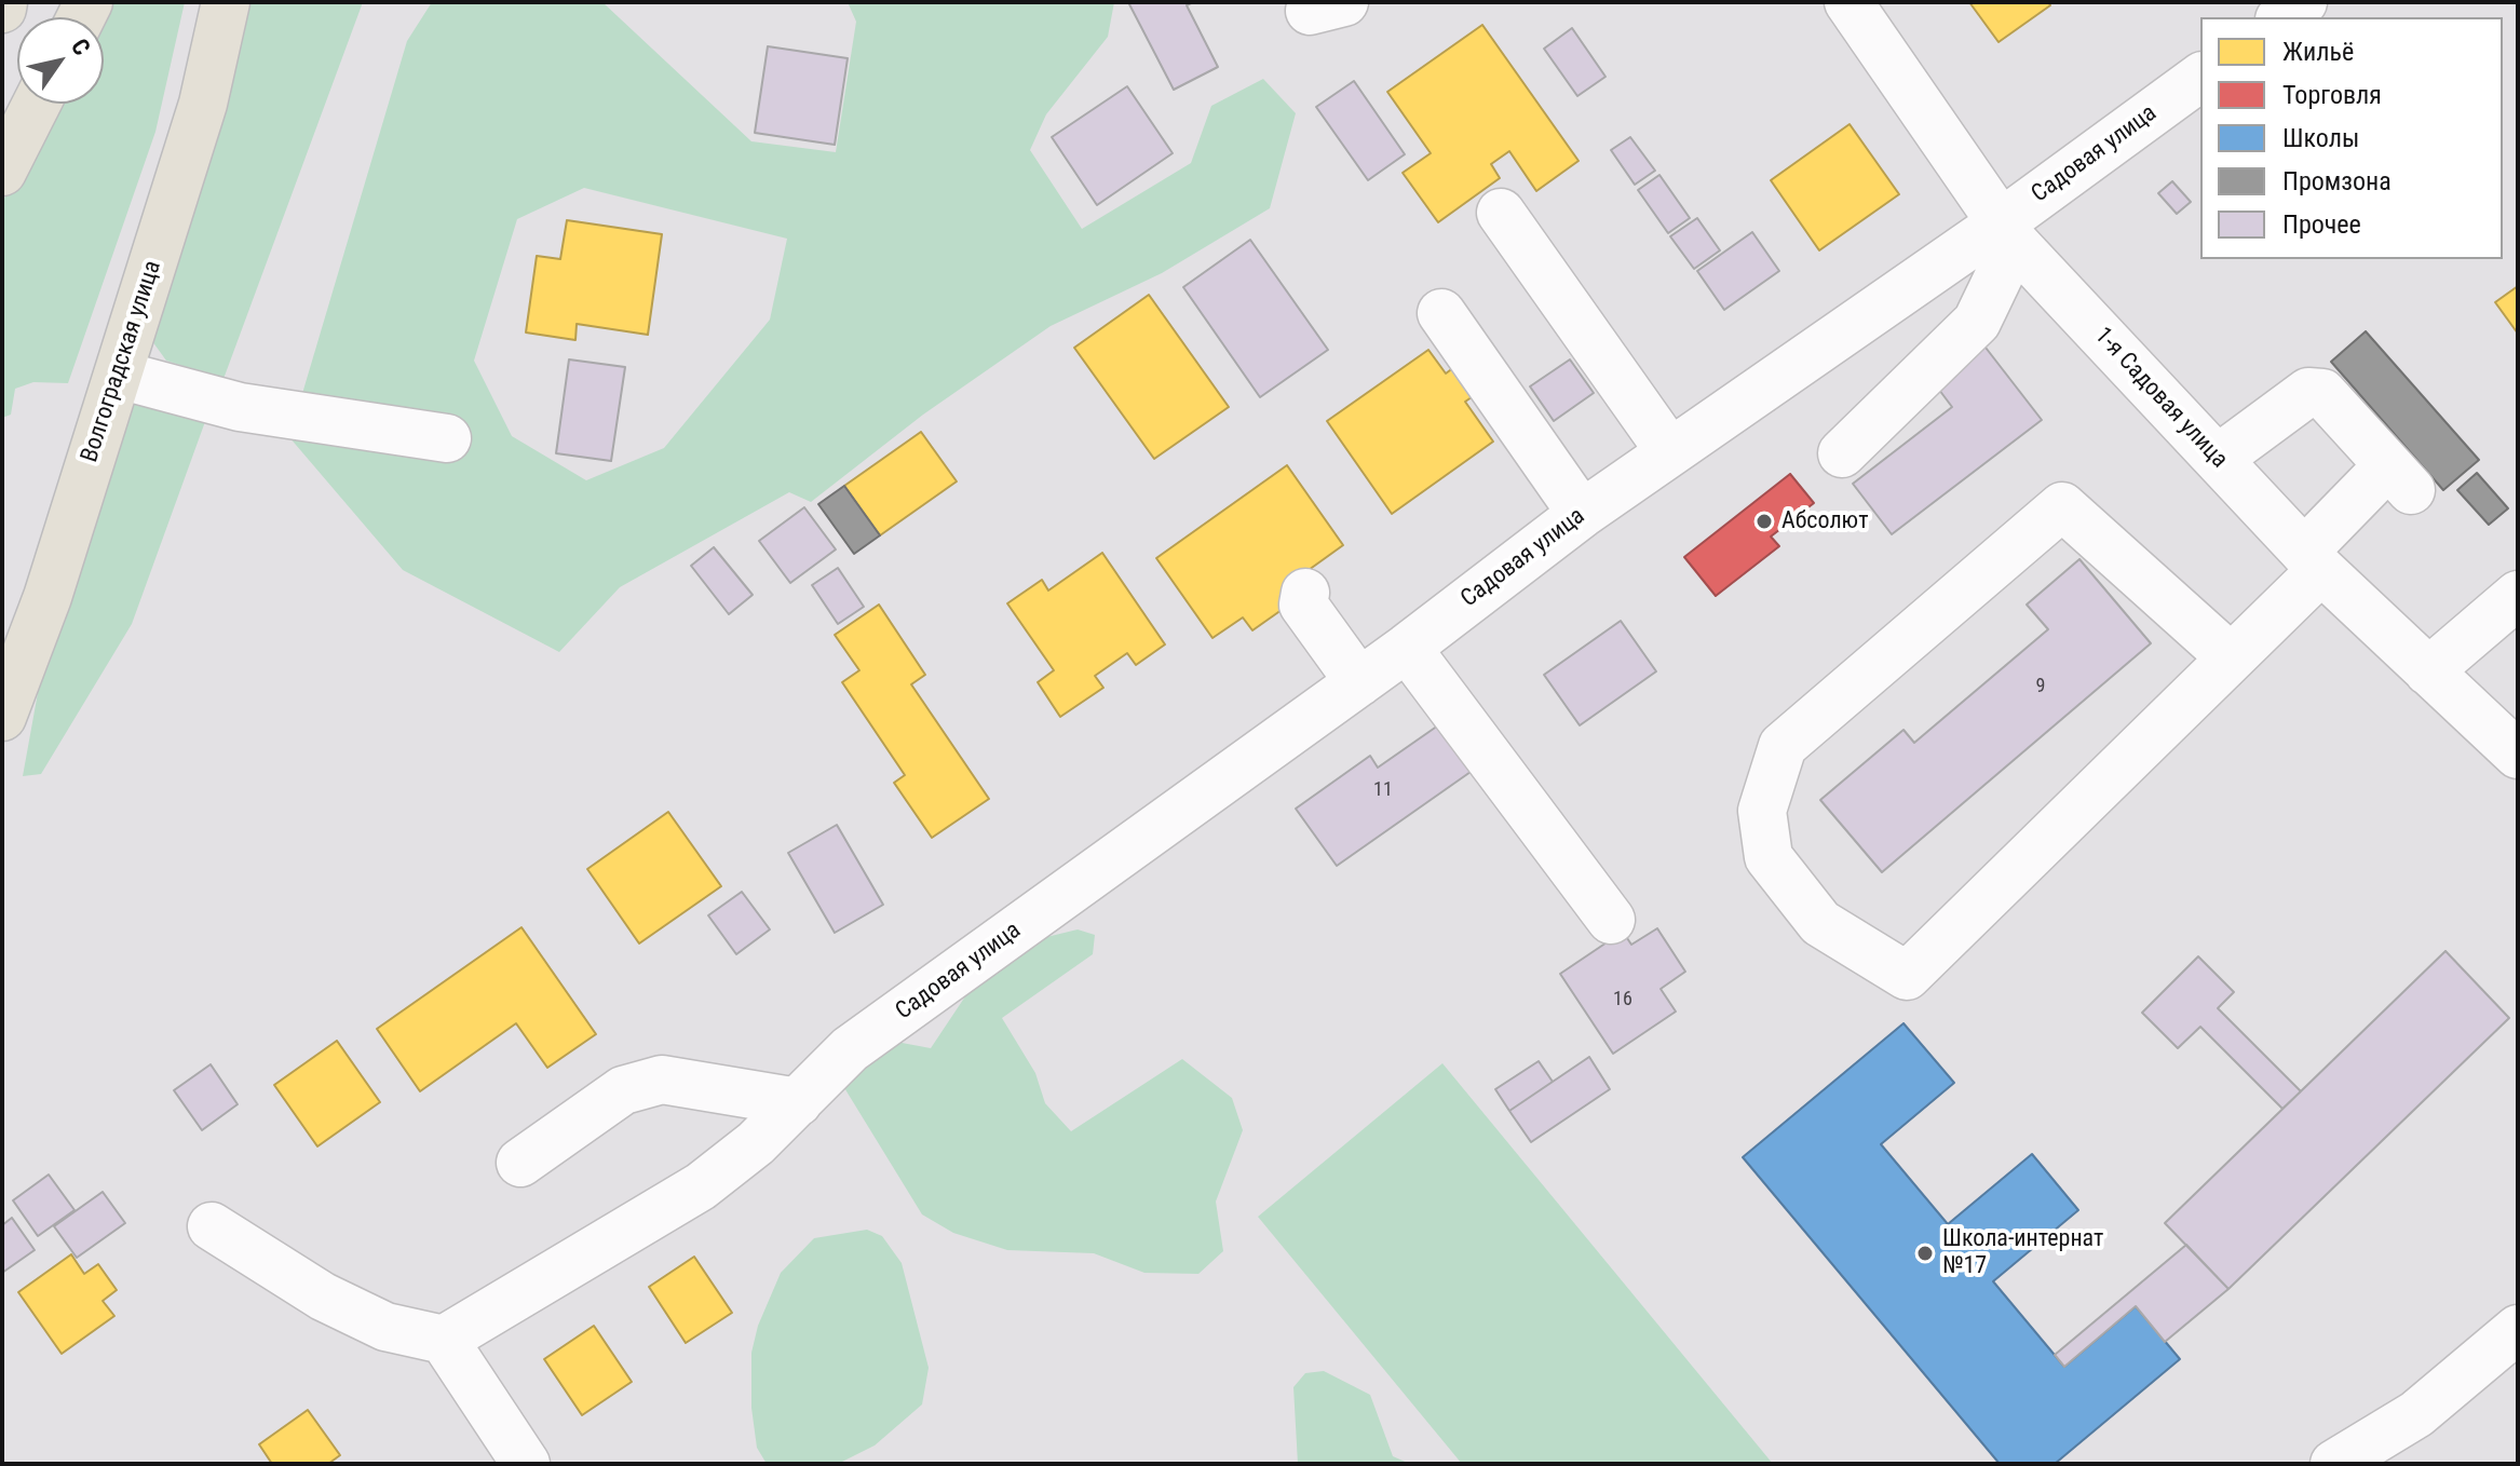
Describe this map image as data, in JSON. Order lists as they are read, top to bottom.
{
  "streets": {
    "main road": ["Волгоградская улица"],
    "street": ["Садовая улица", "1-я Садовая улица"]
  },
  "crossings": [
    ["Садовая улица", "1-я Садовая улица"]
  ],
  "places": ["Абсолют", "Школа-интернат №17"],
  "house_numbers": ["9", "11", "16"],
  "legend": [
    "Жильё",
    "Торговля",
    "Школы",
    "Промзона",
    "Прочее"
  ],
  "north": "top right"
}
